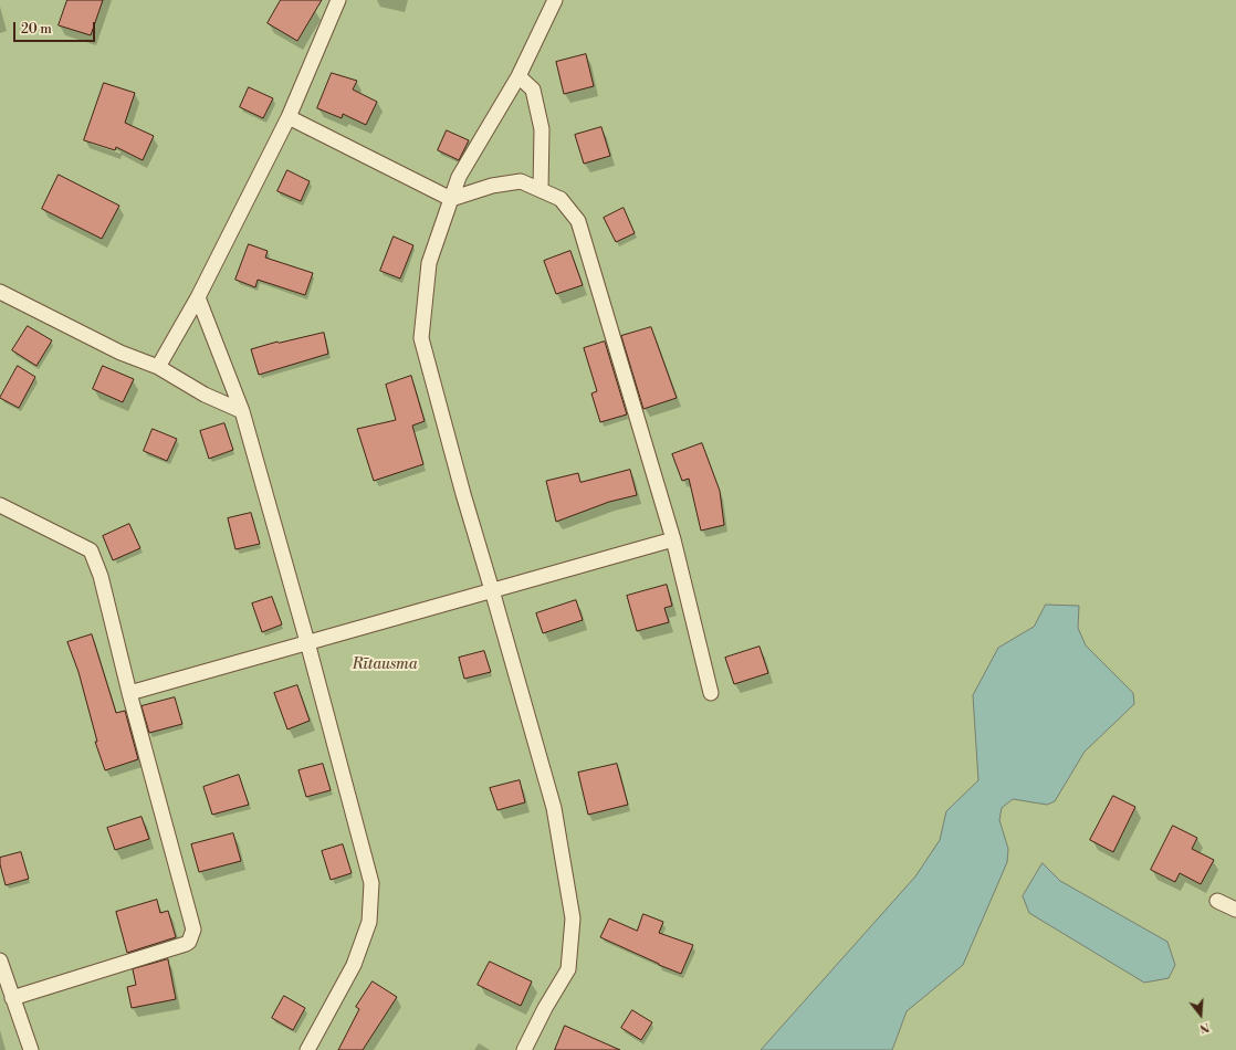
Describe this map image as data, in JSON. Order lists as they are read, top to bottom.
{
  "parks": ["Rītausma"],
  "scale_bar": "20 m",
  "north": "bottom"
}
